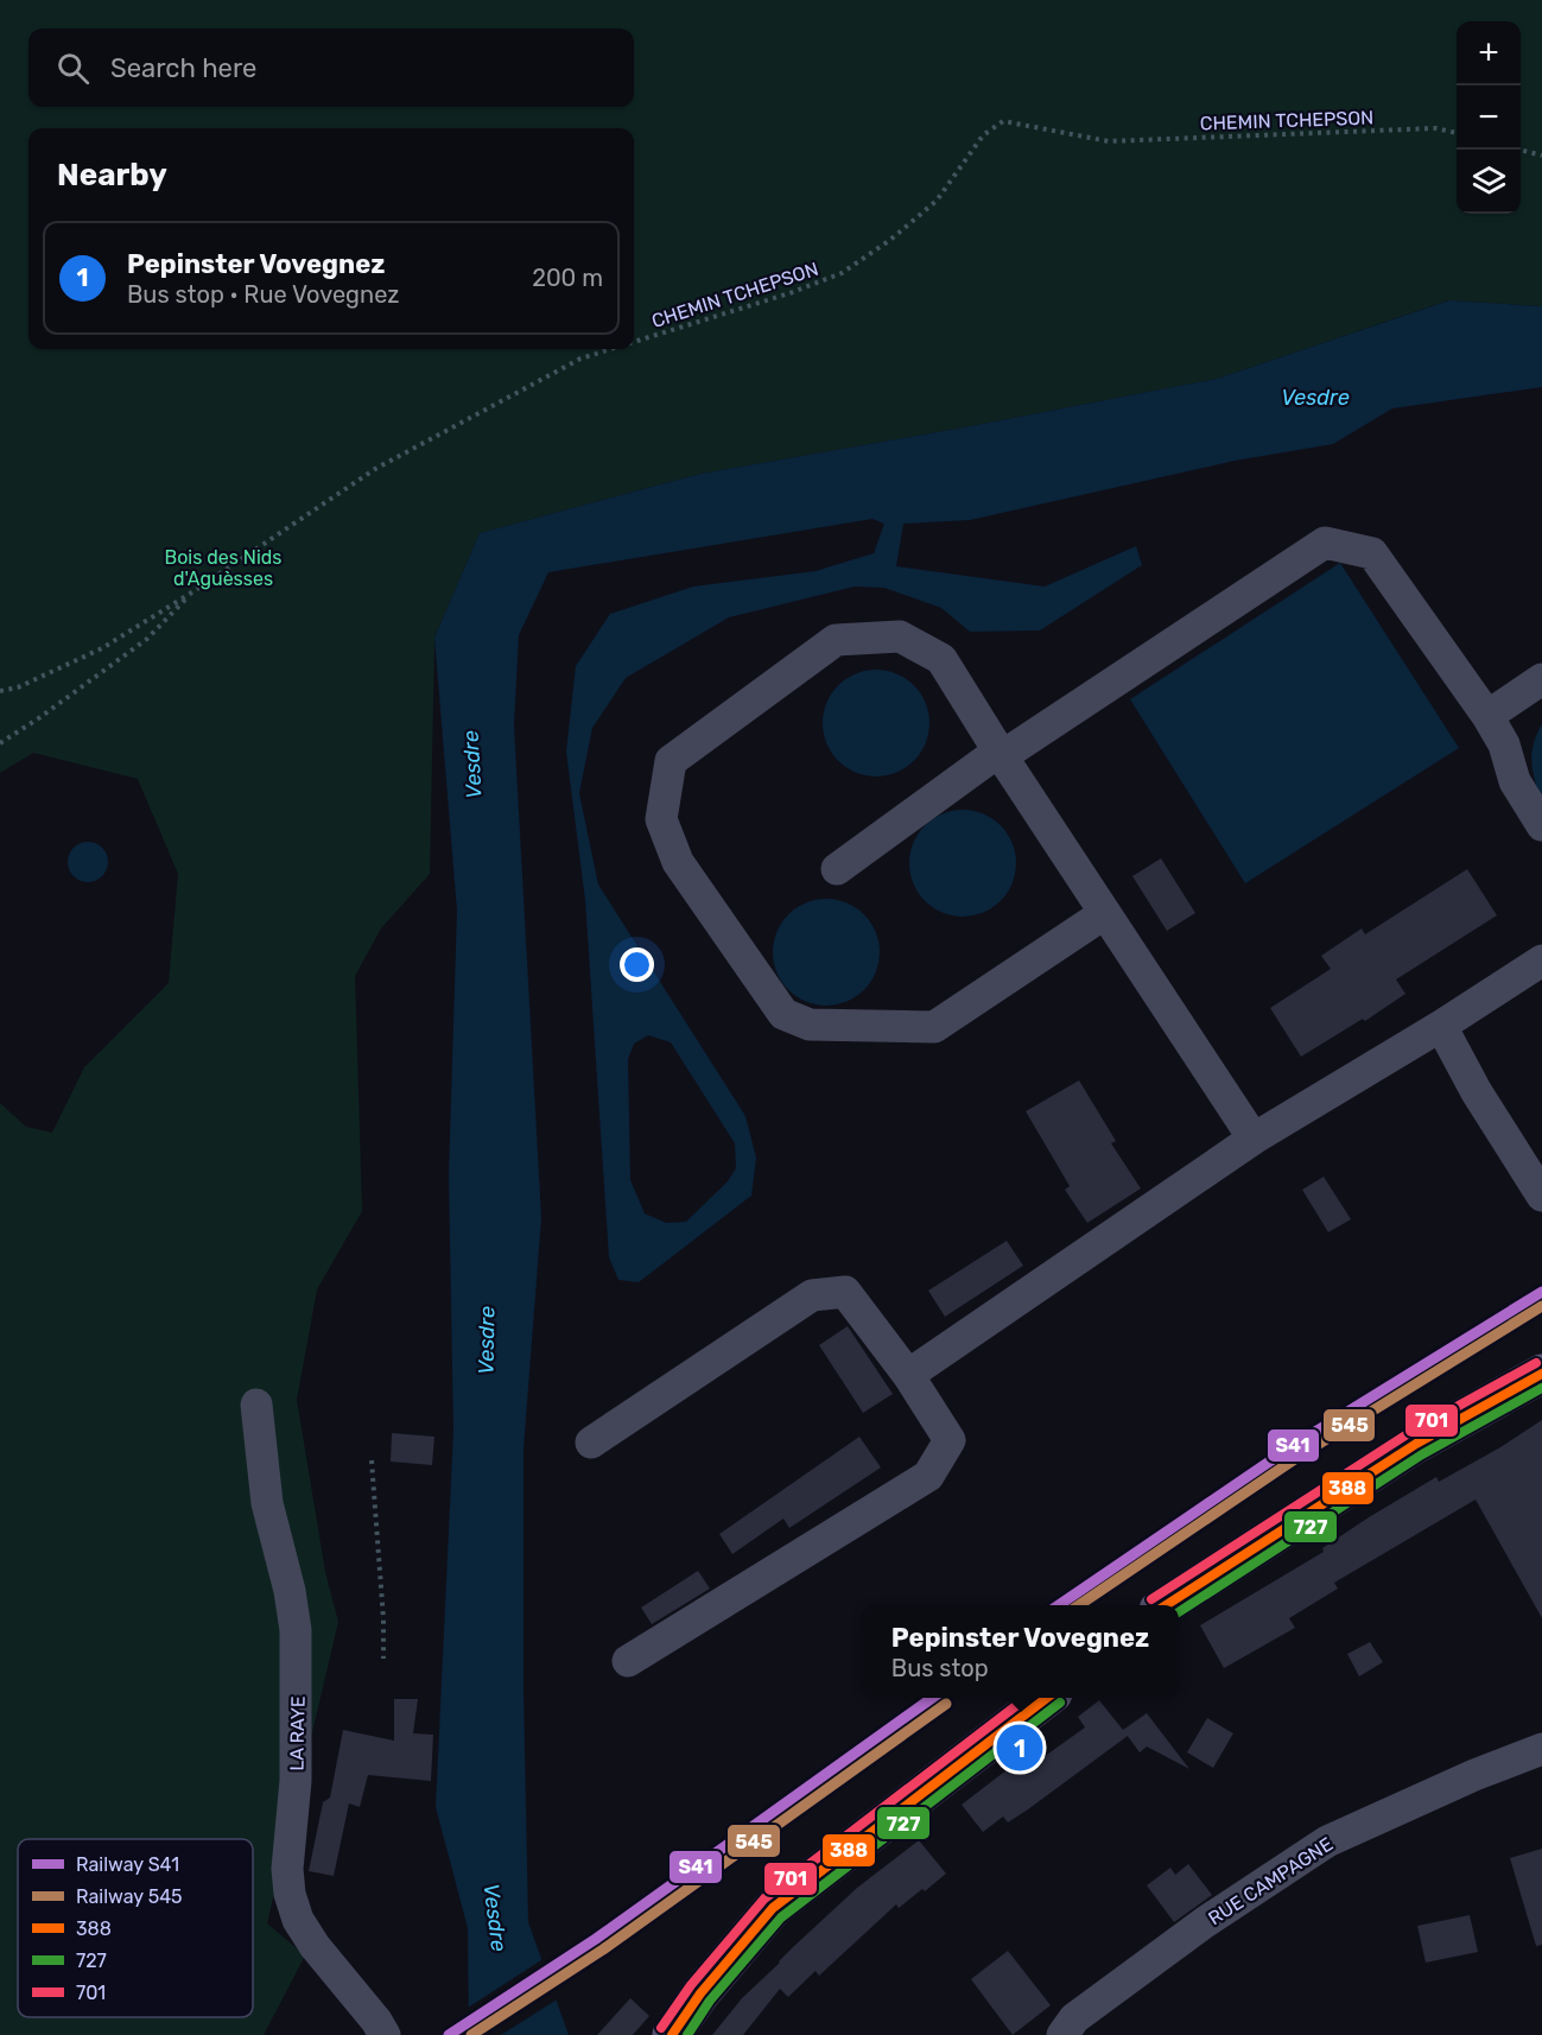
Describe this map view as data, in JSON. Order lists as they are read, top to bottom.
{
  "streets": {
    "street": ["LA RAYE", "RUE CAMPAGNE"],
    "path": ["CHEMIN TCHEPSON"]
  },
  "water": ["Vesdre"],
  "parks": ["Bois des Nids d'Aguèsses"],
  "lines": [
    "rail line S41",
    "rail line 545",
    "transit line 701",
    "transit line 388",
    "transit line 727"
  ],
  "legend": [
    "Railway S41",
    "Railway 545",
    "388",
    "727",
    "701"
  ],
  "page": {
    "map_buttons": ["+", "−"],
    "search": "Search here",
    "heading": "Nearby",
    "list": [
      {
        "mark": "1",
        "name": "Pepinster Vovegnez",
        "note": "Bus stop · Rue Vovegnez",
        "value": "200 m"
      }
    ],
    "popup": ["Pepinster Vovegnez", "Bus stop"],
    "pins": "1"
  }
}
